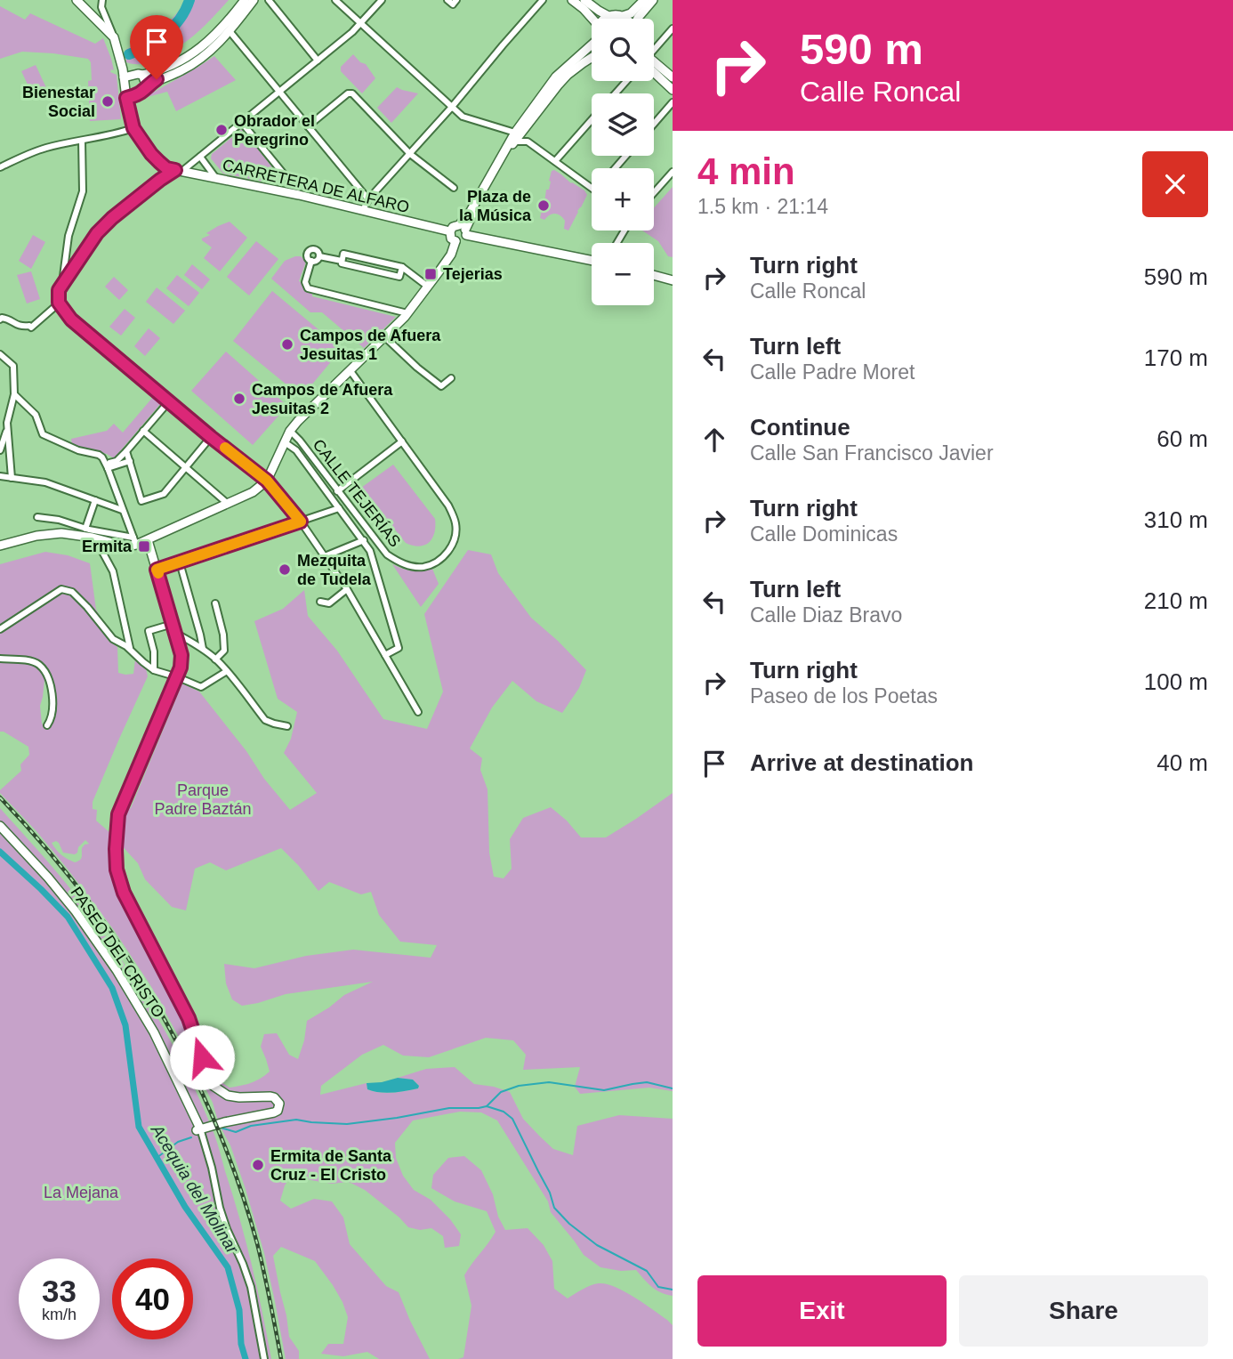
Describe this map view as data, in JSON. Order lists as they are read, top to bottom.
{
  "streets": {
    "street": ["CARRETERA DE ALFARO", "CALLE TEJERÍAS", "PASEO DEL CRISTO"]
  },
  "water": ["Acequia del Molinar"],
  "parks": ["Parque Padre Baztán", "La Mejana"],
  "places": {
    "other": [
      "Bienestar Social",
      "Obrador el Peregrino",
      "Plaza de la Música",
      "Campos de Afuera Jesuitas 1",
      "Campos de Afuera Jesuitas 2",
      "Mezquita de Tudela",
      "Ermita de Santa Cruz - El Cristo"
    ],
    "transit": ["Tejerias", "Ermita"]
  },
  "page": {
    "turn": ["590 m", "Calle Roncal"],
    "map_buttons": ["+", "−"],
    "heading": ["4 min", "1.5 km · 21:14"],
    "list": [
      {
        "name": "Turn right",
        "note": "Calle Roncal",
        "value": "590 m"
      },
      {
        "name": "Turn left",
        "note": "Calle Padre Moret",
        "value": "170 m"
      },
      {
        "name": "Continue",
        "note": "Calle San Francisco Javier",
        "value": "60 m"
      },
      {
        "name": "Turn right",
        "note": "Calle Dominicas",
        "value": "310 m"
      },
      {
        "name": "Turn left",
        "note": "Calle Diaz Bravo",
        "value": "210 m"
      },
      {
        "name": "Turn right",
        "note": "Paseo de los Poetas",
        "value": "100 m"
      },
      {
        "name": "Arrive at destination",
        "value": "40 m"
      }
    ],
    "speed": "33 km/h",
    "limit": "40",
    "buttons": ["Exit", "Share"]
  }
}
